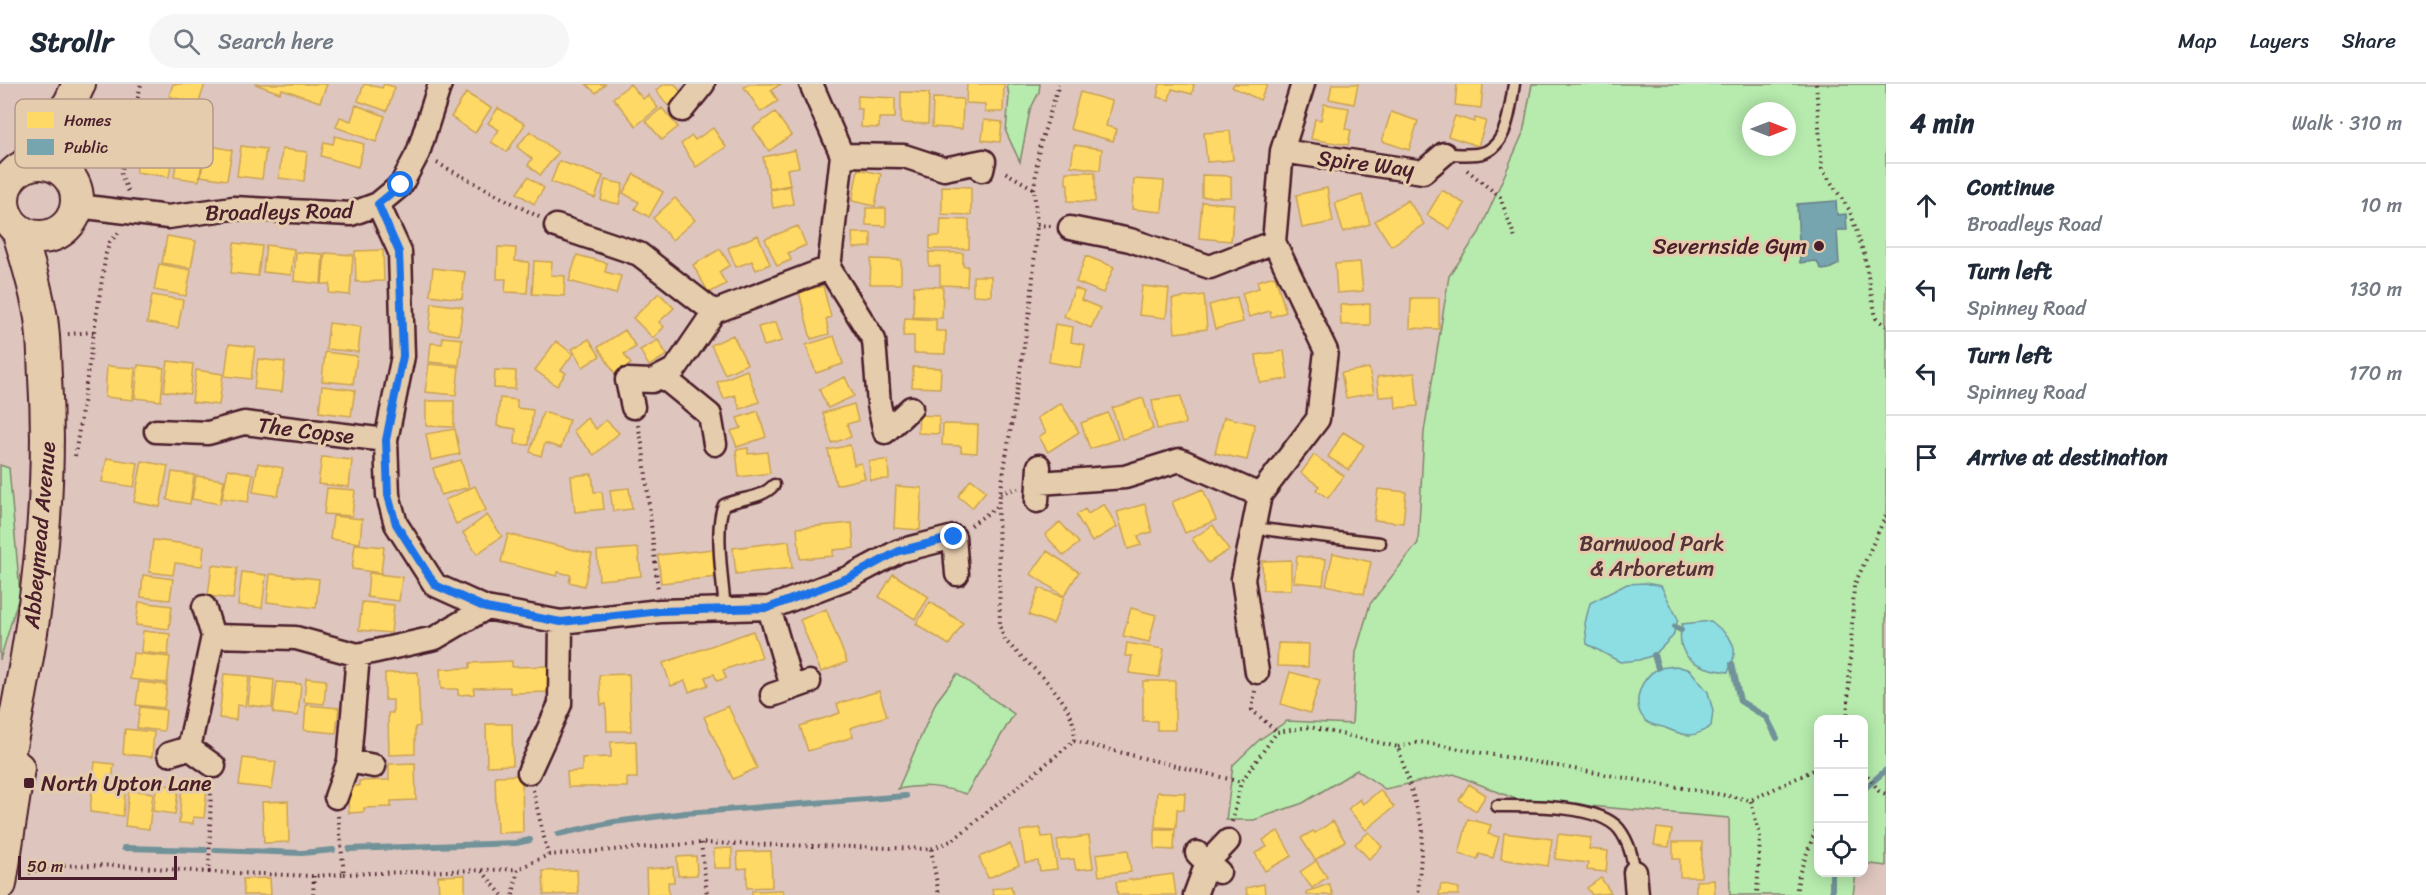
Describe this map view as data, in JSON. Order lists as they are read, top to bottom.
{
  "streets": {
    "street": [
      "Spire Way",
      "Broadleys Road",
      "The Copse",
      "Abbeymead Avenue"
    ]
  },
  "parks": ["Barnwood Park & Arboretum"],
  "places": {
    "other": ["Severnside Gym"],
    "transit": ["North Upton Lane"]
  },
  "legend": ["Homes", "Public"],
  "scale_bar": "50 m",
  "north": "right",
  "page": {
    "header": "Strollr",
    "search": "Search here",
    "nav": ["Map", "Layers", "Share"],
    "heading": ["4 min", "Walk · 310 m"],
    "list": [
      ["Continue", "Broadleys Road", "10 m"],
      ["Turn left", "Spinney Road", "130 m"],
      ["Turn left", "Spinney Road", "170 m"],
      "Arrive at destination"
    ],
    "map_buttons": ["+", "−"],
    "scale": "50 m"
  }
}
